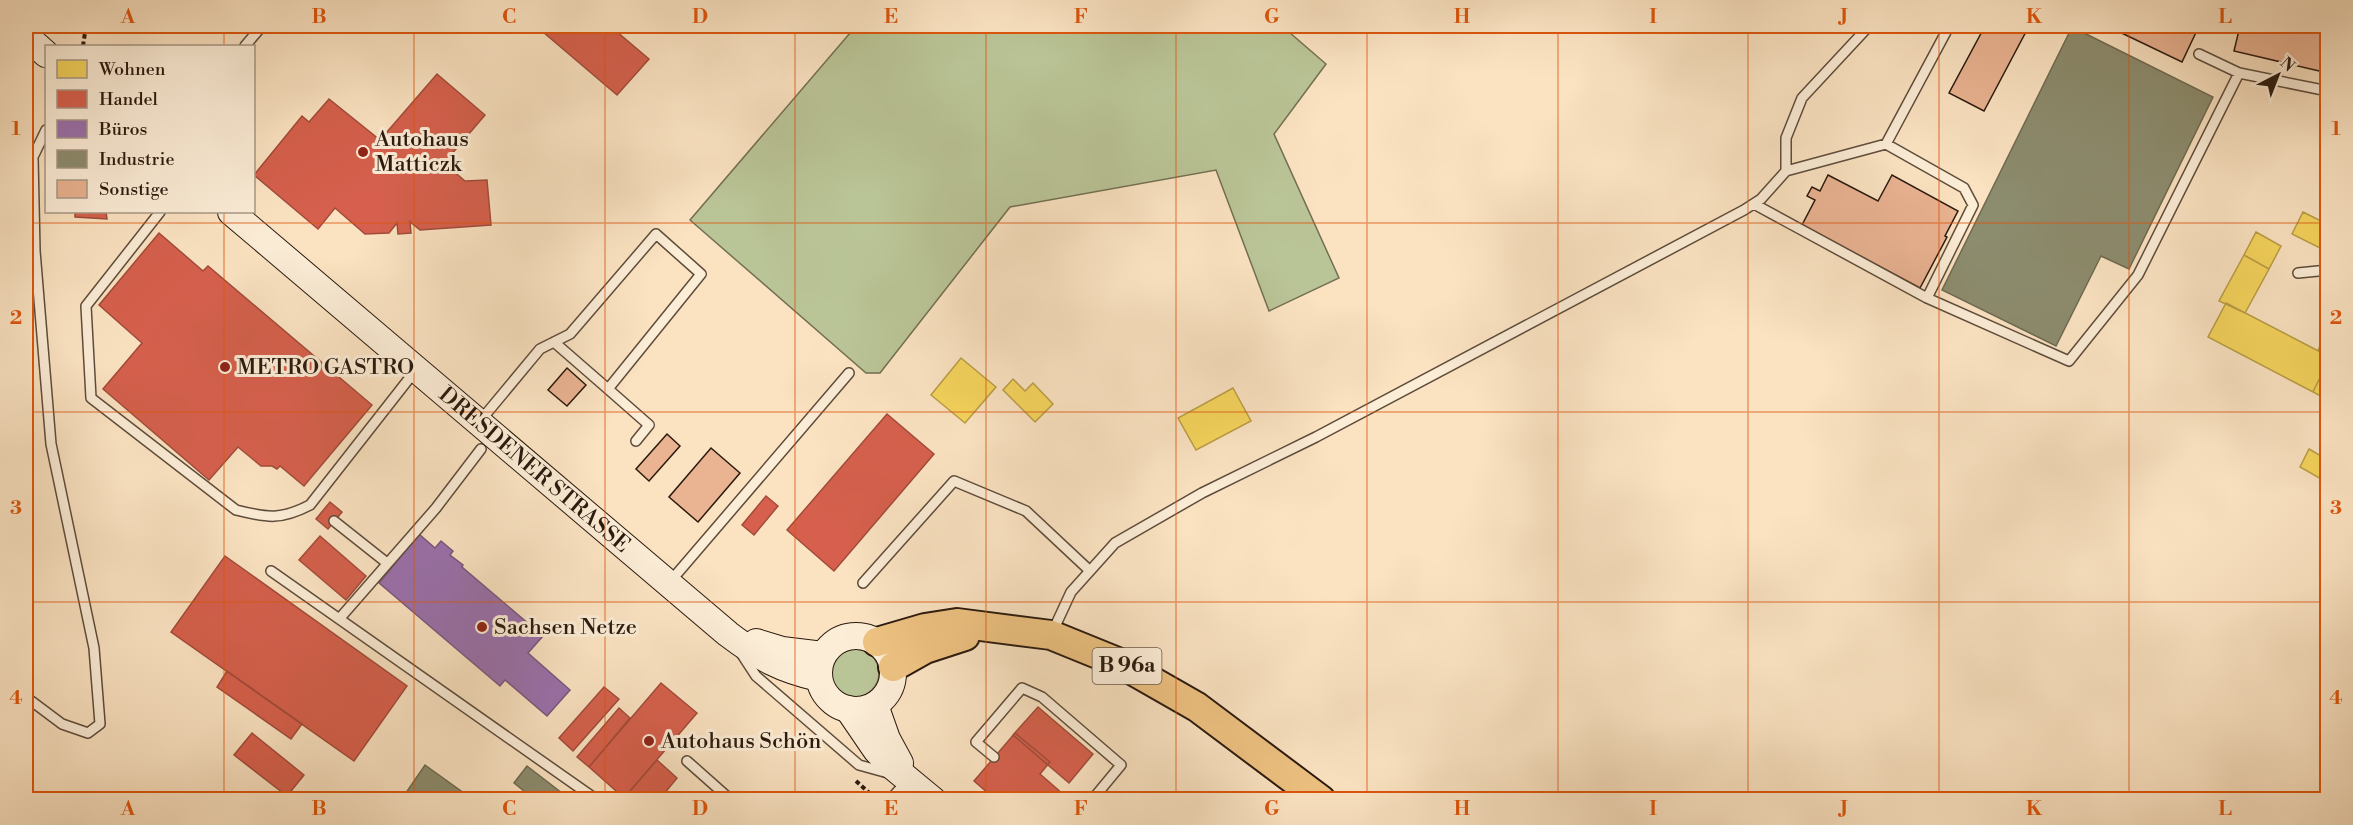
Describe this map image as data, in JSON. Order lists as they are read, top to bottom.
{
  "streets": {
    "main road": ["DRESDENER STRASSE", "B 96a"]
  },
  "crossings": [
    ["DRESDENER STRASSE", "B 96a"]
  ],
  "places": [
    "Autohaus Matticzk",
    "METRO GASTRO",
    "Sachsen Netze",
    "Autohaus Schön"
  ],
  "legend": [
    "Wohnen",
    "Handel",
    "Büros",
    "Industrie",
    "Sonstige"
  ],
  "north": "top right",
  "grid": {
    "columns": [
      "A",
      "B",
      "C",
      "D",
      "E",
      "F",
      "G",
      "H",
      "I",
      "J",
      "K",
      "L"
    ],
    "rows": [
      "1",
      "2",
      "3",
      "4"
    ]
  }
}
